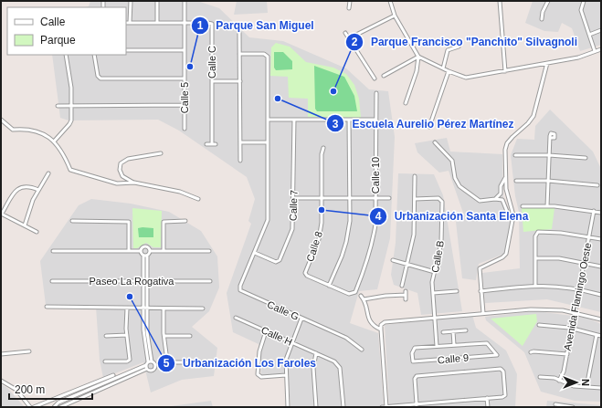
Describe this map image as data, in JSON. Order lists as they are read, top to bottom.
{
  "streets": {
    "street": [
      "Calle C",
      "Calle 5",
      "Calle 10",
      "Calle 7",
      "Calle 8",
      "Calle B",
      "Paseo La Rogativa",
      "Avenida Flamingo Oeste",
      "Calle G",
      "Calle H",
      "Calle 9"
    ]
  },
  "crossings": [
    ["Calle C", "Calle 5"],
    ["Calle 10", "Calle 8"],
    ["Calle 7", "Calle G"]
  ],
  "places": [
    "Parque San Miguel",
    "Parque Francisco \"Panchito\" Silvagnoli",
    "Escuela Aurelio Pérez Martínez",
    "Urbanización Santa Elena",
    "Urbanización Los Faroles"
  ],
  "legend": ["Calle", "Parque"],
  "scale_bar": "200 m",
  "north": "right"
}
